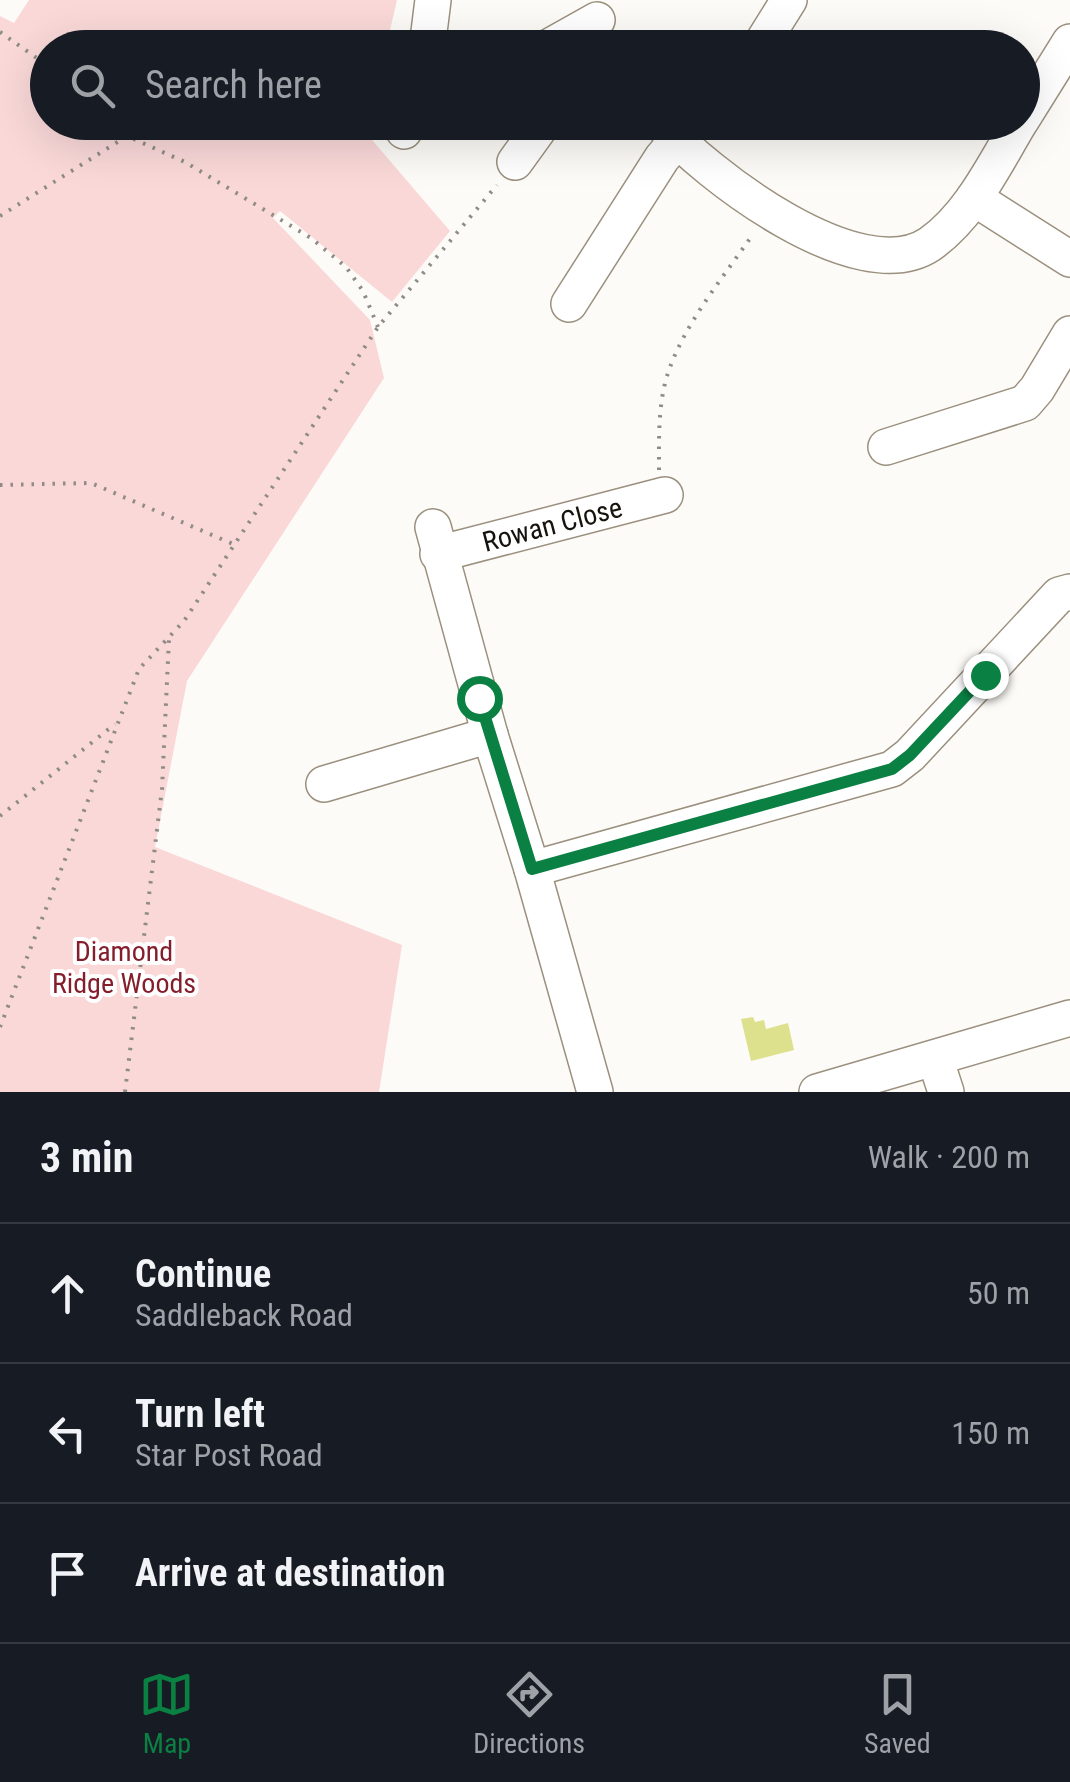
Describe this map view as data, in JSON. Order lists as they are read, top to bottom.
{
  "streets": {
    "street": ["Rowan Close"]
  },
  "parks": ["Diamond Ridge Woods"],
  "page": {
    "search": "Search here",
    "heading": ["3 min", "Walk · 200 m"],
    "list": [
      ["Continue", "Saddleback Road", "50 m"],
      ["Turn left", "Star Post Road", "150 m"],
      "Arrive at destination"
    ],
    "nav": ["Map", "Directions", "Saved"]
  }
}
